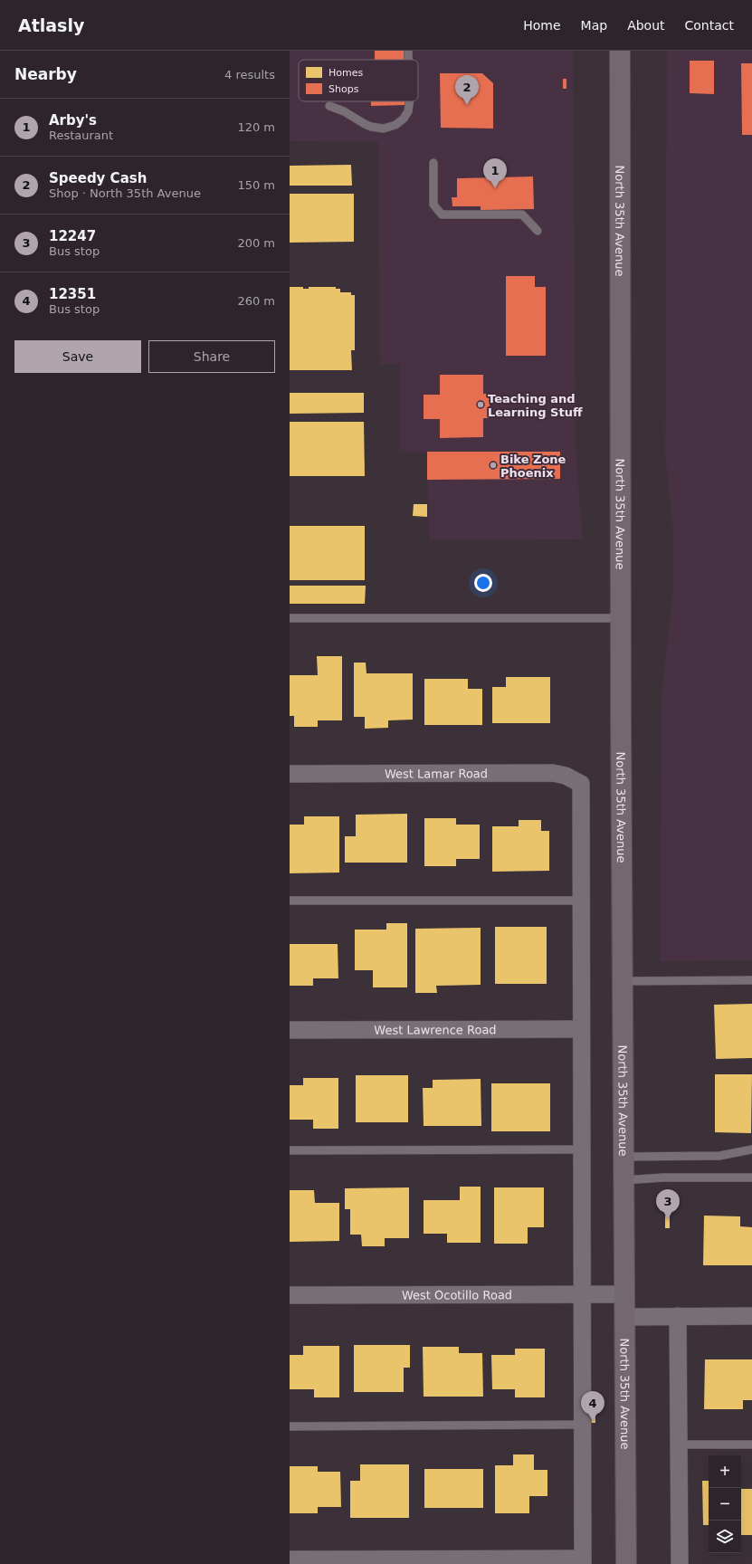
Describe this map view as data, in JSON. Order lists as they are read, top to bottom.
{
  "streets": {
    "main road": ["North 35th Avenue"],
    "street": ["West Lamar Road", "West Lawrence Road", "West Ocotillo Road"]
  },
  "crossings": [
    ["North 35th Avenue", "West Ocotillo Road"]
  ],
  "places": ["Teaching and Learning Stuff", "Bike Zone Phoenix"],
  "legend": ["Homes", "Shops"],
  "page": {
    "header": "Atlasly",
    "nav": [
      "Home",
      "Map",
      "About",
      "Contact"
    ],
    "heading": ["Nearby", "4 results"],
    "pins": [
      "2",
      "1",
      "3",
      "4"
    ],
    "list": [
      {
        "mark": "1",
        "name": "Arby's",
        "note": "Restaurant",
        "value": "120 m"
      },
      {
        "mark": "2",
        "name": "Speedy Cash",
        "note": "Shop · North 35th Avenue",
        "value": "150 m"
      },
      {
        "mark": "3",
        "name": "12247",
        "note": "Bus stop",
        "value": "200 m"
      },
      {
        "mark": "4",
        "name": "12351",
        "note": "Bus stop",
        "value": "260 m"
      }
    ],
    "buttons": ["Save", "Share"],
    "map_buttons": ["+", "−"]
  }
}
